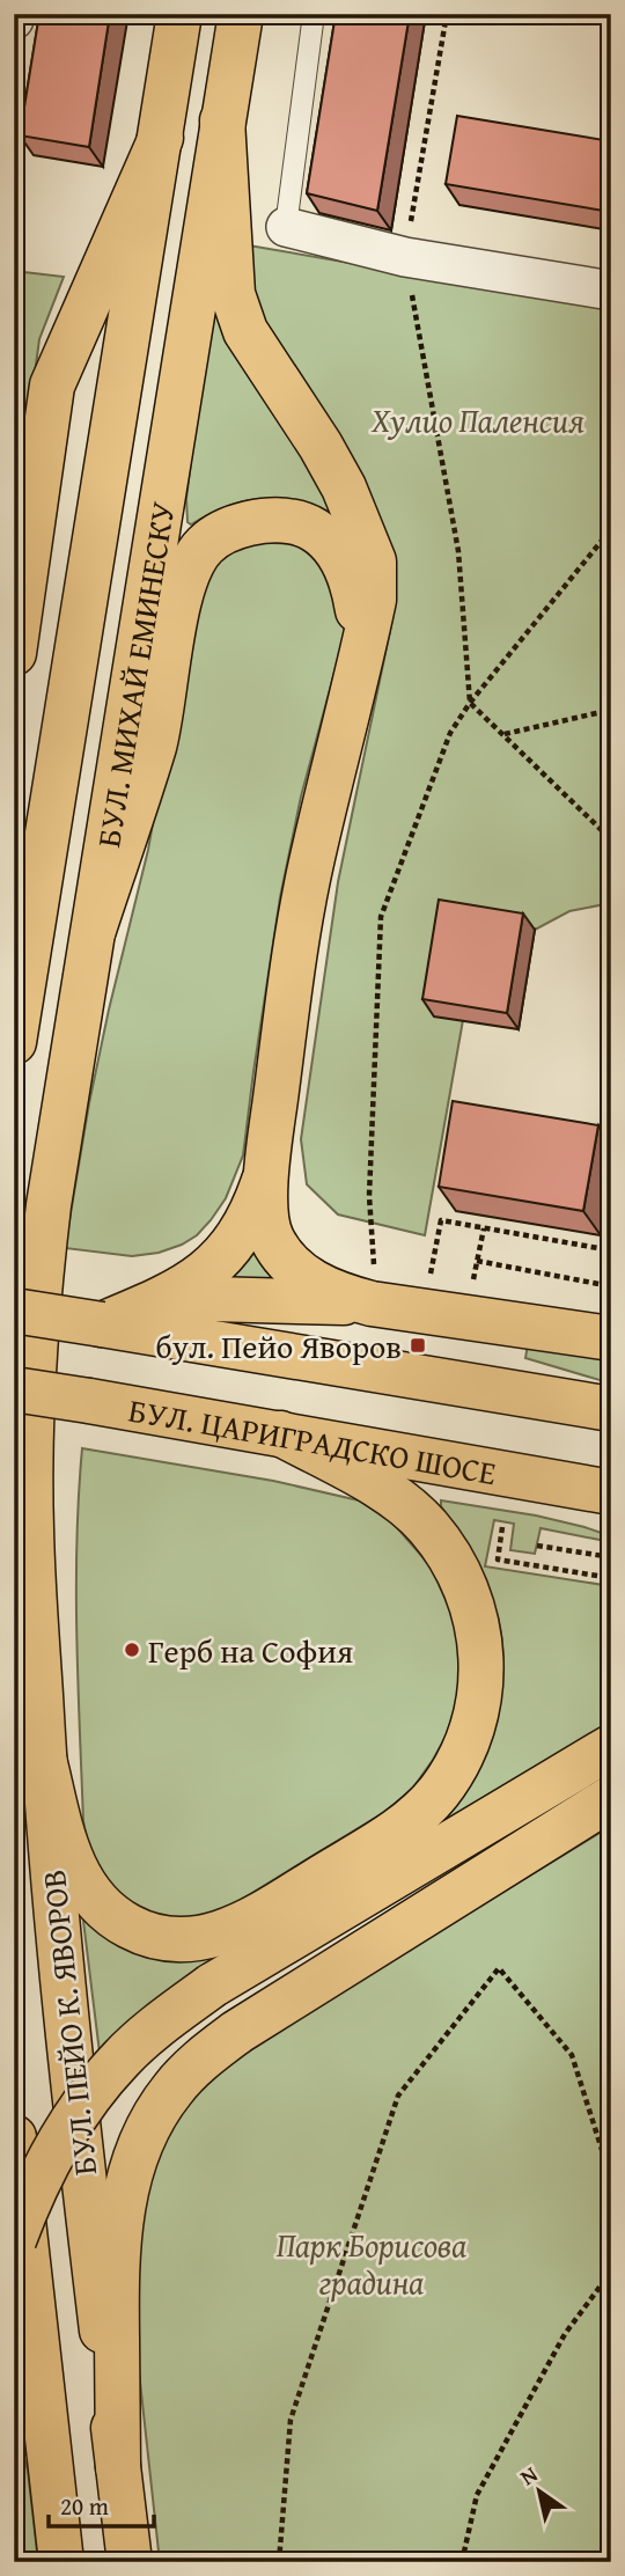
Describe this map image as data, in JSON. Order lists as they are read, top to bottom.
{
  "streets": {
    "main road": ["БУЛ. МИХАЙ ЕМИНЕСКУ", "БУЛ. ЦАРИГРАДСКО ШОСЕ", "БУЛ. ПЕЙО К. ЯВОРОВ"]
  },
  "crossings": [
    ["БУЛ. МИХАЙ ЕМИНЕСКУ", "БУЛ. ПЕЙО К. ЯВОРОВ"]
  ],
  "parks": ["Хулио Паленсия", "Парк Борисова градина"],
  "places": {
    "transit": ["бул. Пейо Яворов"],
    "other": ["Герб на София"]
  },
  "scale_bar": "20 m",
  "north": "top left"
}
